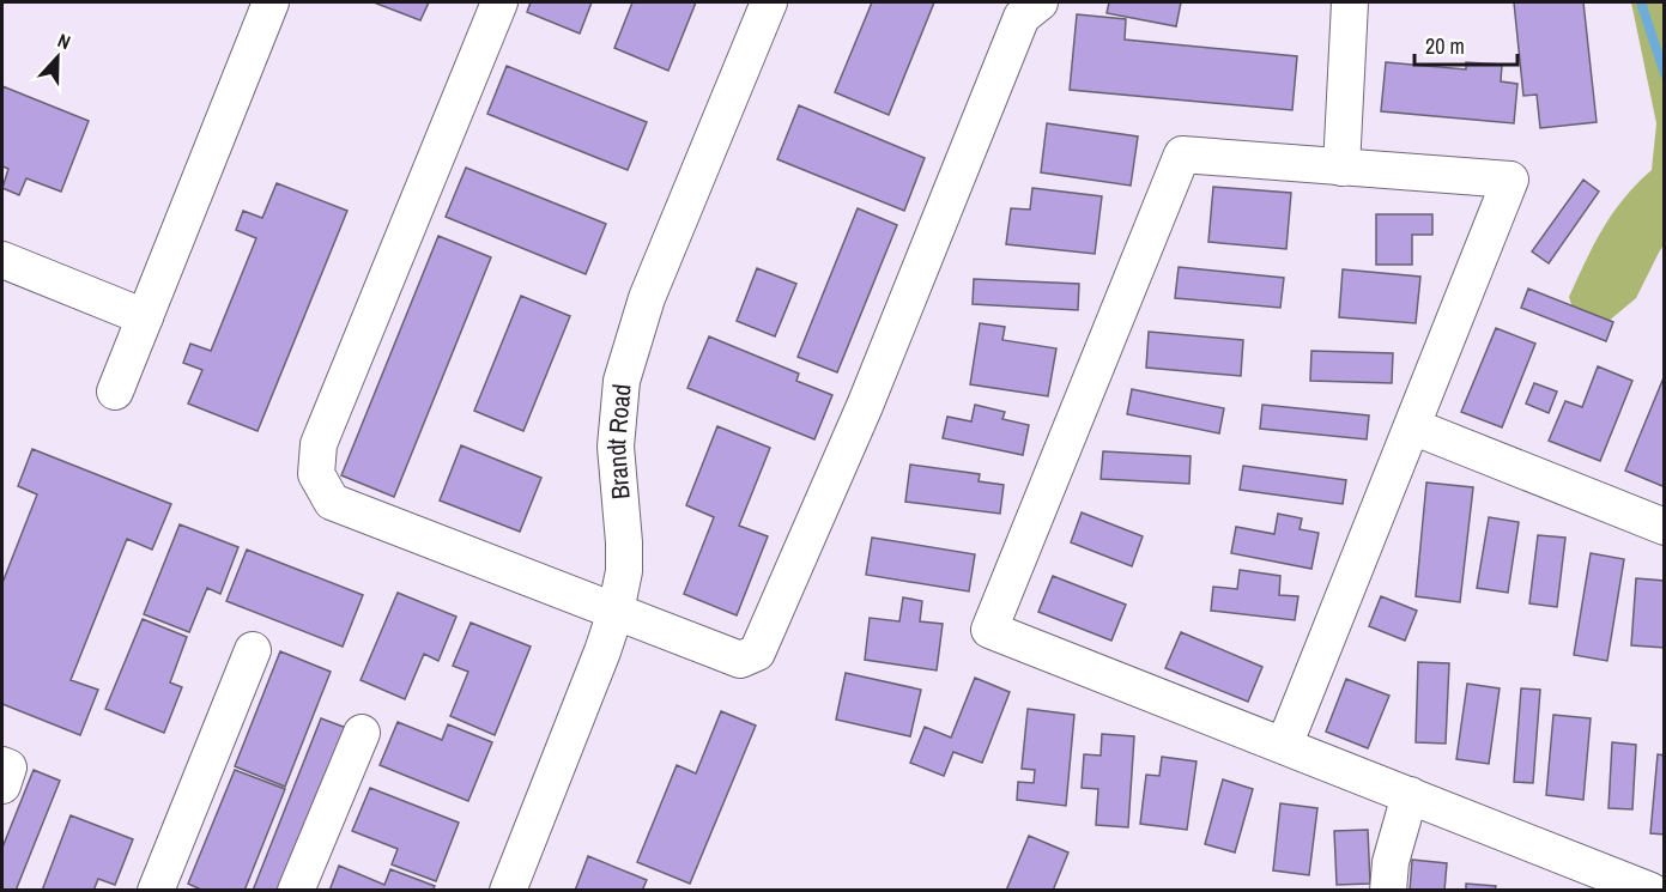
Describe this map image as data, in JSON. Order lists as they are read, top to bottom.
{
  "streets": {
    "street": ["Brandt Road"]
  },
  "scale_bar": "20 m",
  "north": "top"
}
